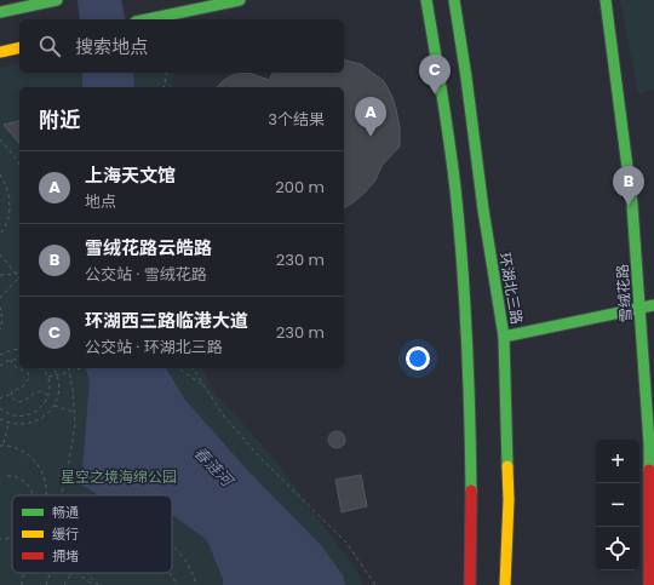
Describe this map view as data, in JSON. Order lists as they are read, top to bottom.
{
  "streets": {
    "main road": ["环湖北三路", "雪绒花路"]
  },
  "water": ["春涟河"],
  "parks": ["星空之境海绵公园"],
  "legend": ["畅通", "缓行", "拥堵"],
  "page": {
    "search": "搜索地点",
    "pins": ["C", "A", "B"],
    "heading": ["附近", "3个结果"],
    "list": [
      {
        "mark": "A",
        "name": "上海天文馆",
        "note": "地点",
        "value": "200 m"
      },
      {
        "mark": "B",
        "name": "雪绒花路云皓路",
        "note": "公交站 · 雪绒花路",
        "value": "230 m"
      },
      {
        "mark": "C",
        "name": "环湖西三路临港大道",
        "note": "公交站 · 环湖北三路",
        "value": "230 m"
      }
    ],
    "map_buttons": ["+", "−"]
  }
}
